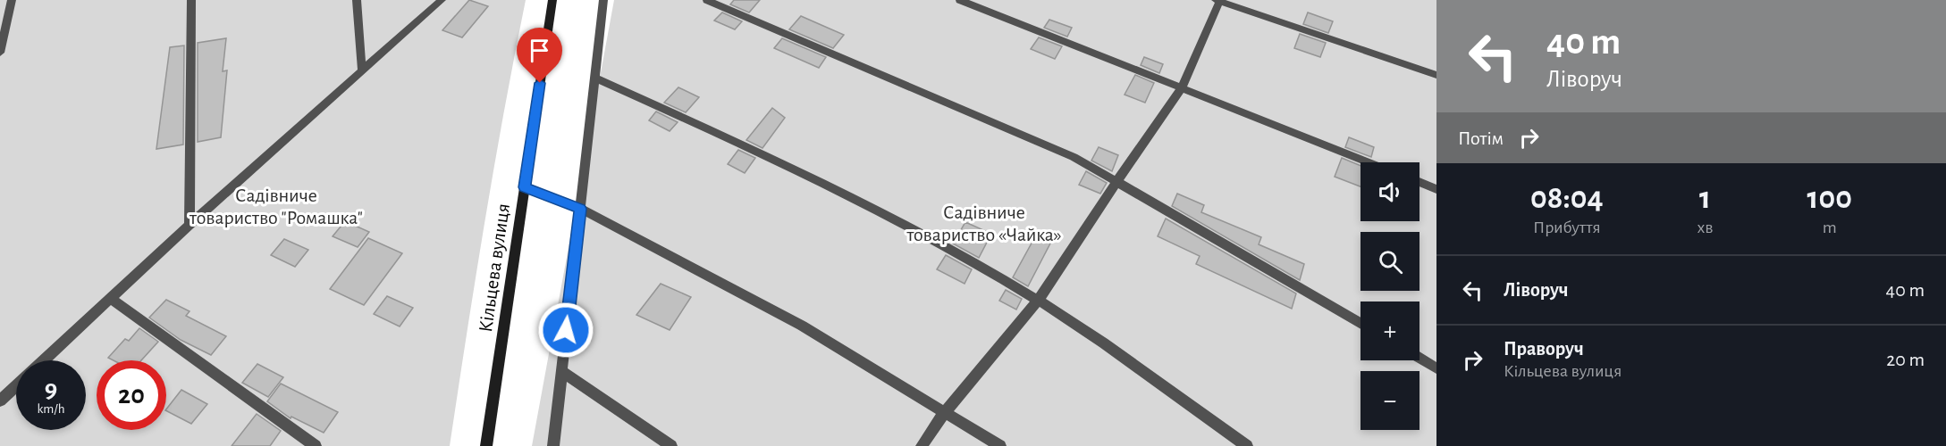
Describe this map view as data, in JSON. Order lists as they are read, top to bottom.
{
  "streets": {
    "main road": ["Кільцева вулиця"]
  },
  "parks": ["Садівниче товариство \"Ромашка\"", "Садівниче товариство «Чайка»"],
  "page": {
    "turn": ["40 m", "Ліворуч"],
    "then": "Потім",
    "map_buttons": ["+", "−"],
    "eta": [
      "08:04",
      "Прибуття",
      "1",
      "хв",
      "100",
      "m"
    ],
    "list": [
      {
        "name": "Ліворуч",
        "value": "40 m"
      },
      {
        "name": "Праворуч",
        "note": "Кільцева вулиця",
        "value": "20 m"
      }
    ],
    "speed": "9 km/h",
    "limit": "20"
  }
}
